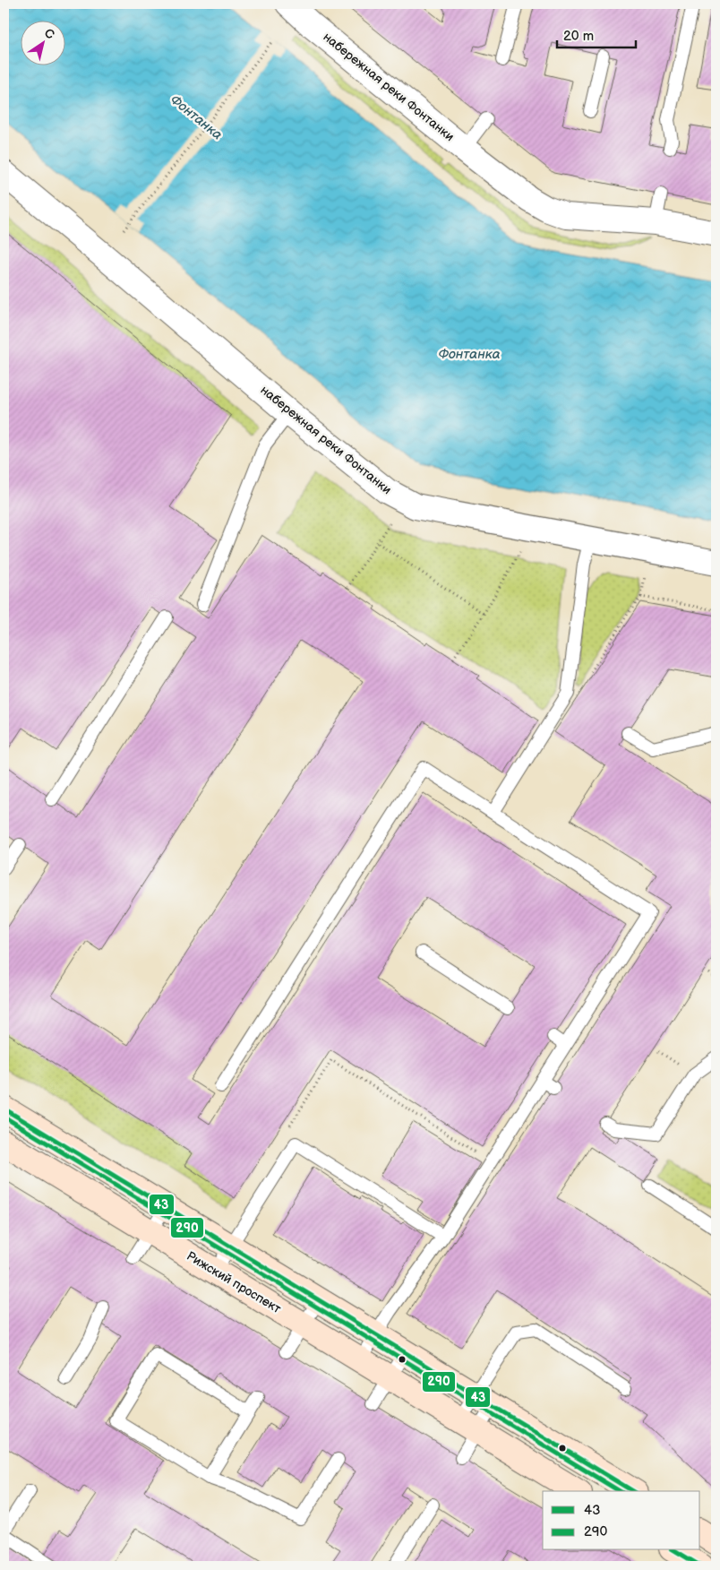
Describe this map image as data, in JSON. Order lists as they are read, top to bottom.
{
  "streets": {
    "main road": ["Рижский проспект"],
    "street": ["набережная реки Фонтанки"]
  },
  "water": ["Фонтанка"],
  "lines": ["transit line 43", "transit line 290"],
  "legend": ["43", "290"],
  "scale_bar": "20 m",
  "north": "top right"
}
